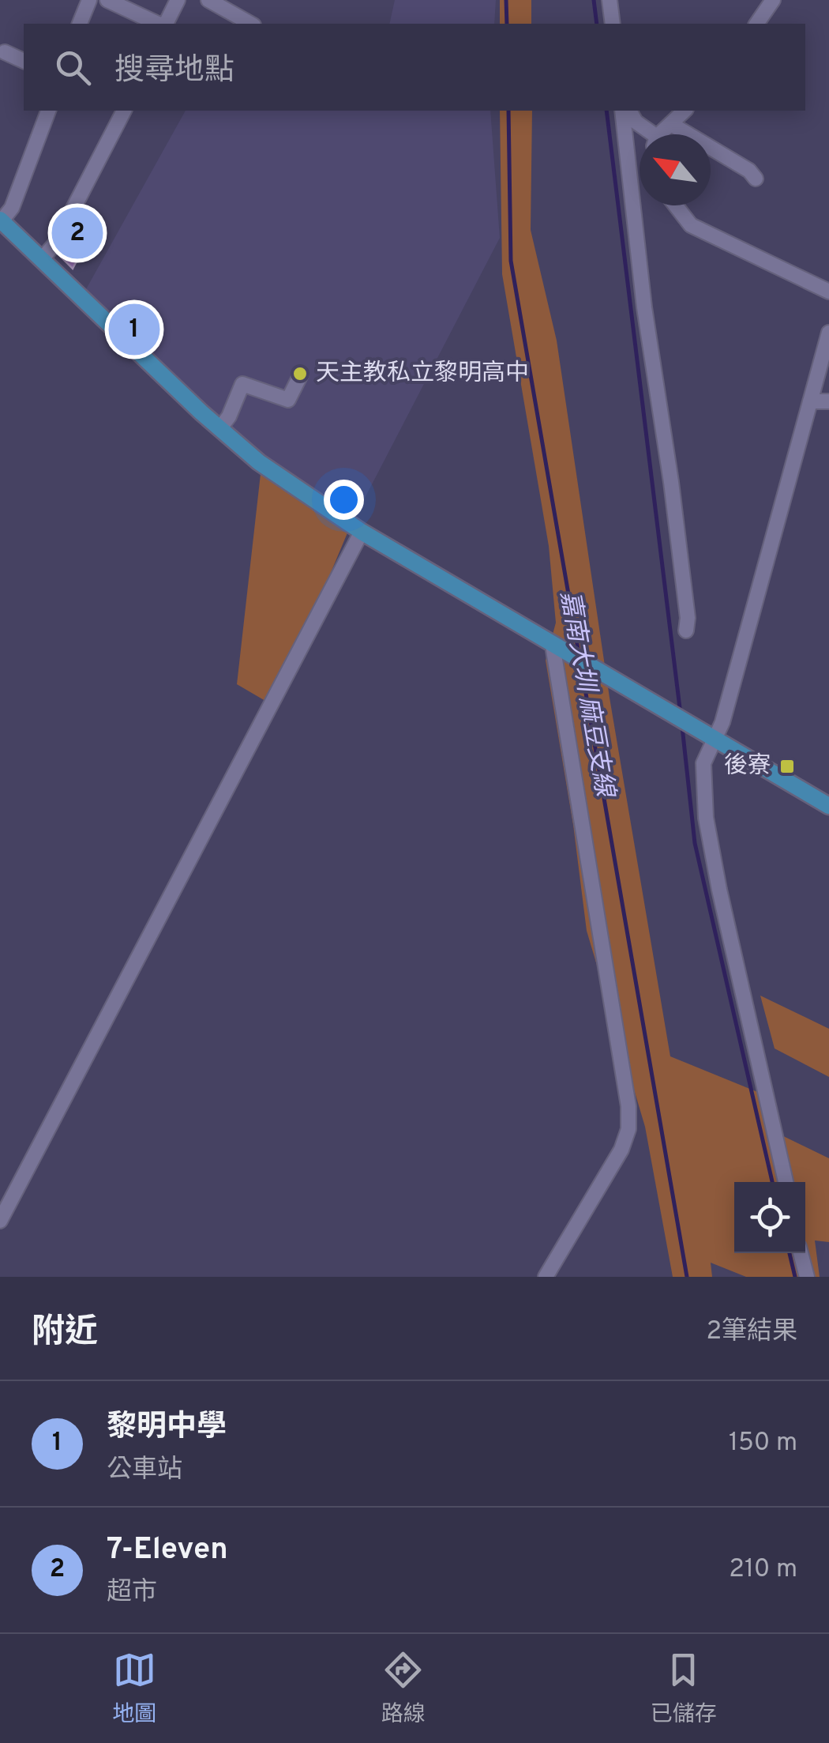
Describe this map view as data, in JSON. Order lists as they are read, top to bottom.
{
  "water": ["嘉南大圳 麻豆支線"],
  "places": {
    "other": ["天主教私立黎明高中"],
    "transit": ["後寮"]
  },
  "north": "top left",
  "page": {
    "search": "搜尋地點",
    "pins": ["2", "1"],
    "heading": ["附近", "2筆結果"],
    "list": [
      {
        "mark": "1",
        "name": "黎明中學",
        "note": "公車站",
        "value": "150 m"
      },
      {
        "mark": "2",
        "name": "7-Eleven",
        "note": "超市",
        "value": "210 m"
      }
    ],
    "nav": ["地圖", "路線", "已儲存"]
  }
}
